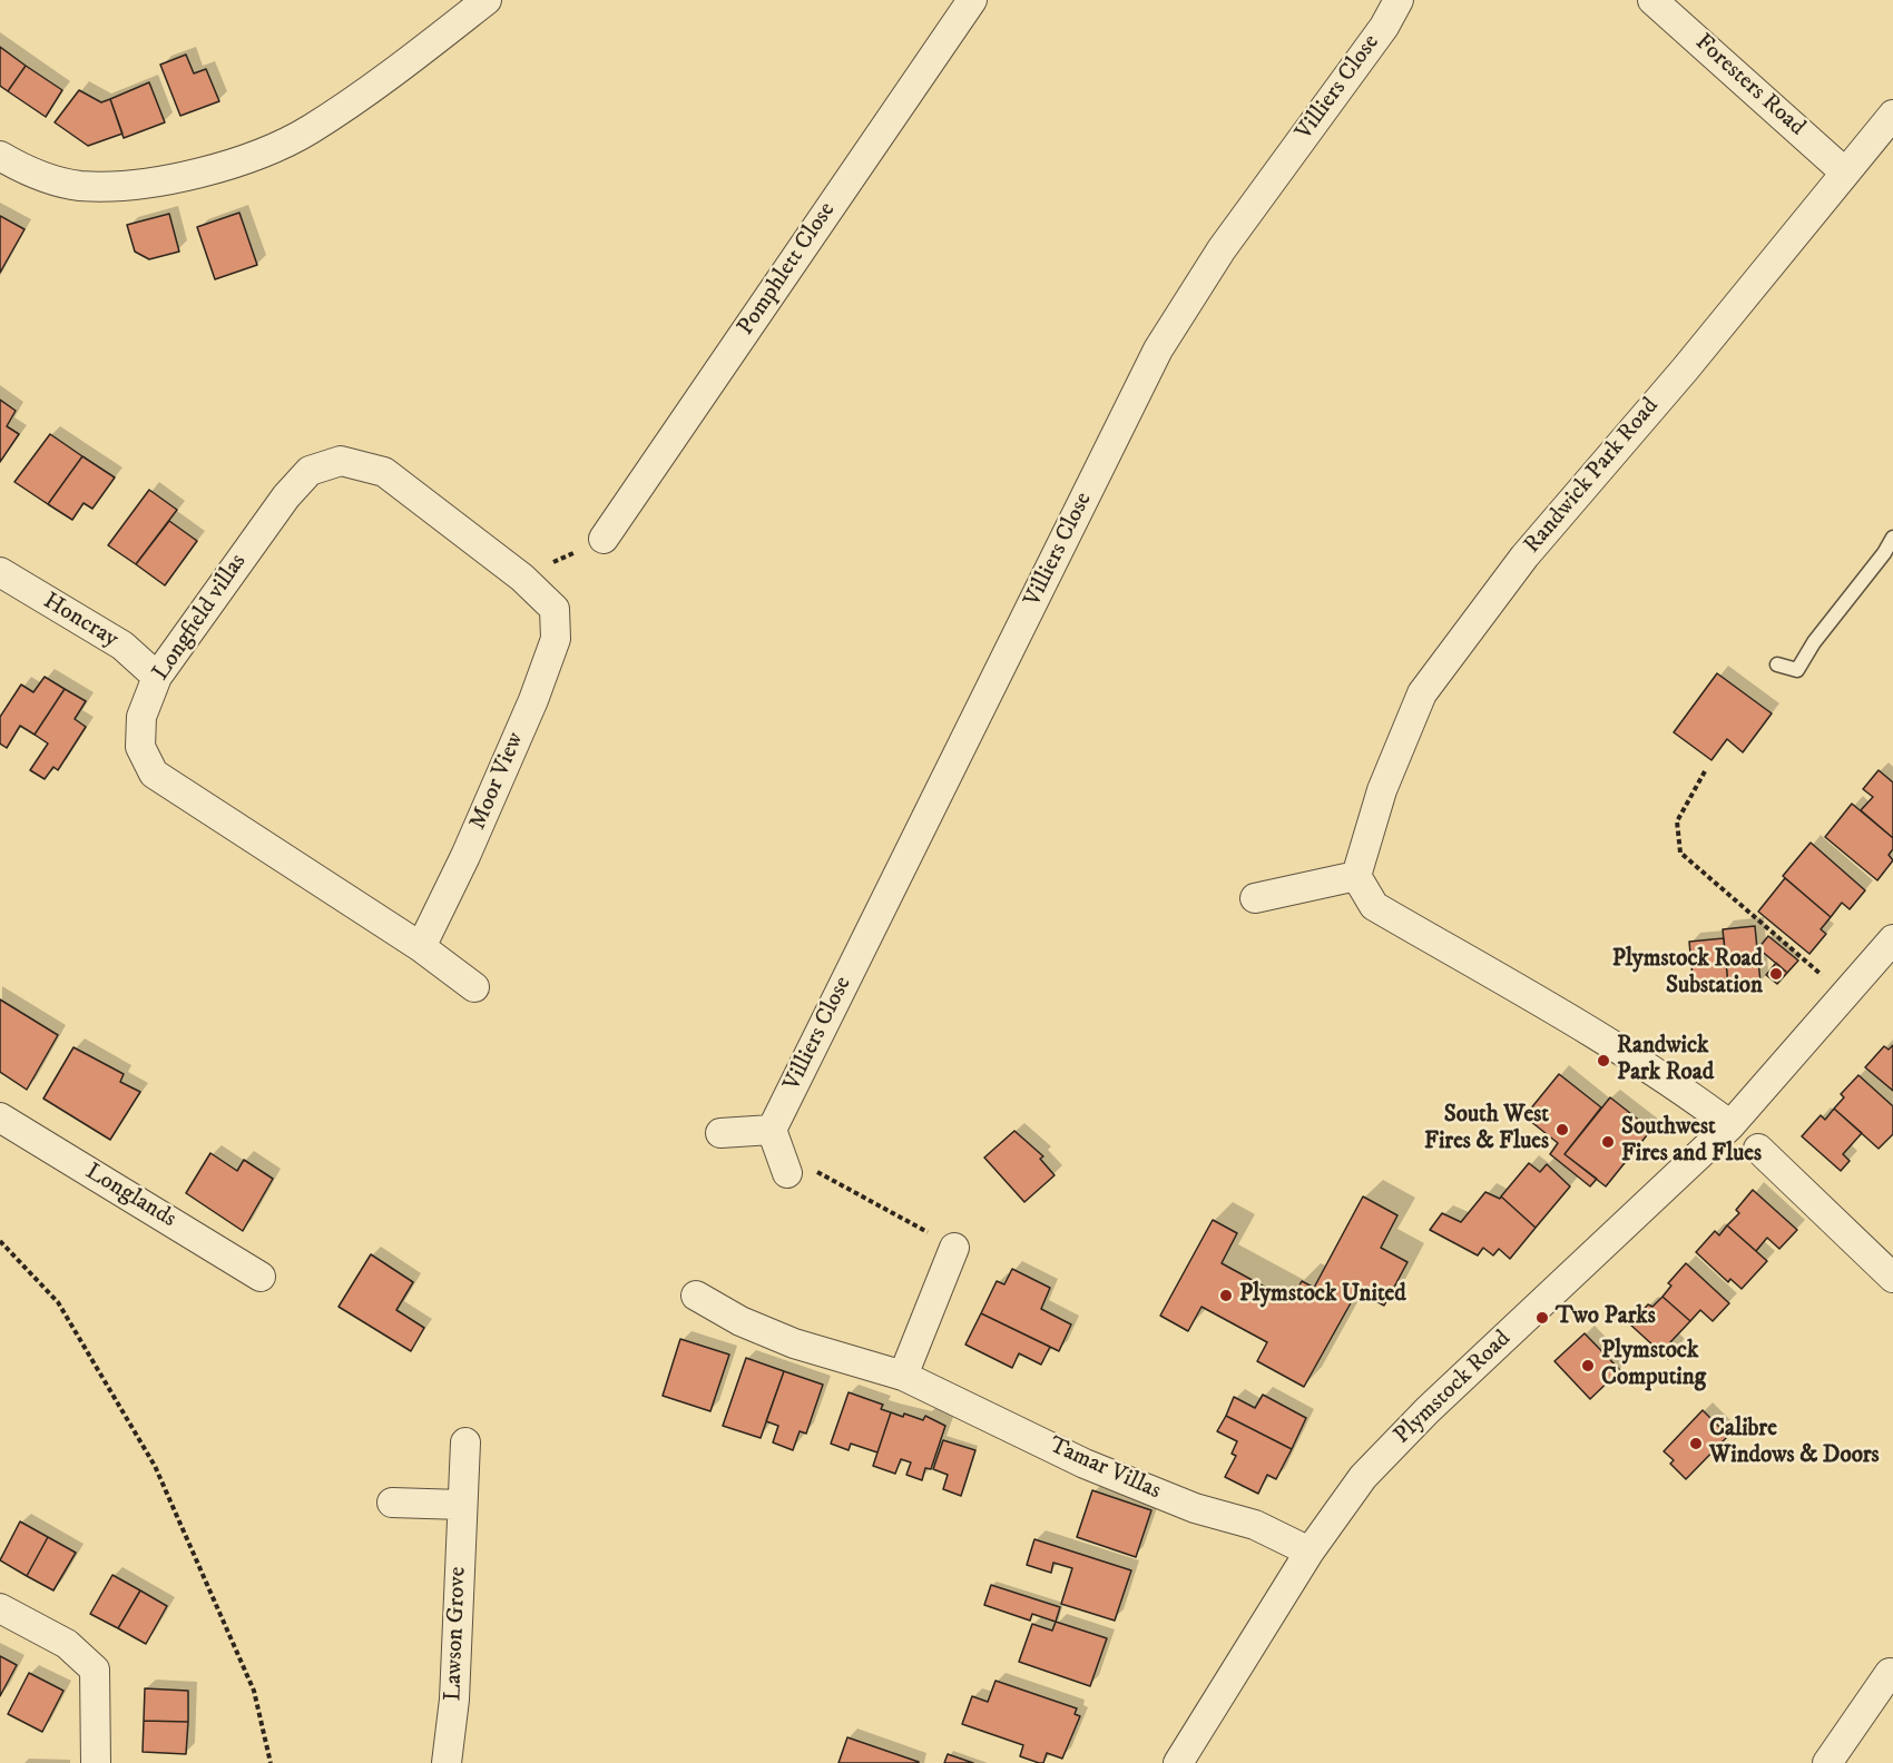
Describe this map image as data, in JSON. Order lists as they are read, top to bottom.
{
  "streets": {
    "street": [
      "Foresters Road",
      "Villiers Close",
      "Pomphlett Close",
      "Randwick Park Road",
      "Longfield villas",
      "Honcray",
      "Moor View",
      "Longlands",
      "Plymstock Road",
      "Tamar Villas",
      "Lawson Grove"
    ]
  },
  "crossings": [
    ["Foresters Road", "Randwick Park Road"],
    ["Longfield villas", "Honcray"],
    ["Longfield villas", "Moor View"],
    ["Plymstock Road", "Tamar Villas"]
  ],
  "places": [
    "Plymstock Road Substation",
    "Randwick Park Road",
    "South West Fires & Flues",
    "Southwest Fires and Flues",
    "Plymstock United",
    "Two Parks",
    "Plymstock Computing",
    "Calibre Windows & Doors"
  ]
}
